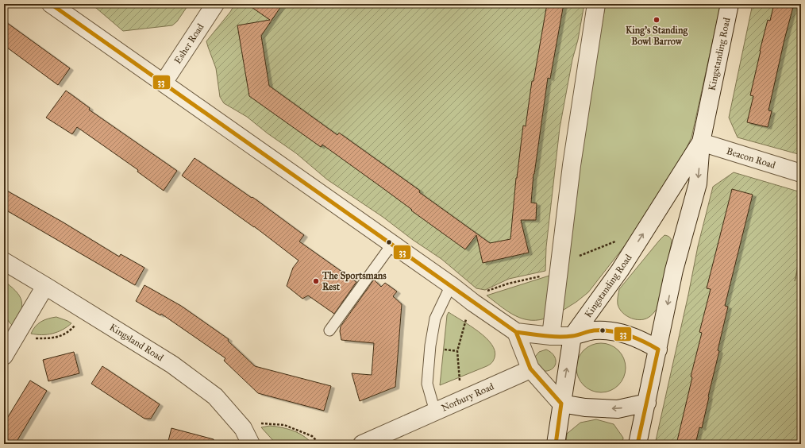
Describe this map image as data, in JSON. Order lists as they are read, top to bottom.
{
  "streets": {
    "street": [
      "Esher Road",
      "Kingstanding Road",
      "Beacon Road",
      "Kingsland Road",
      "Norbury Road"
    ]
  },
  "crossings": [
    ["Kingstanding Road", "Beacon Road"]
  ],
  "places": ["King's Standing Bowl Barrow", "The Sportsmans Rest"],
  "lines": ["transit line 33"]
}
